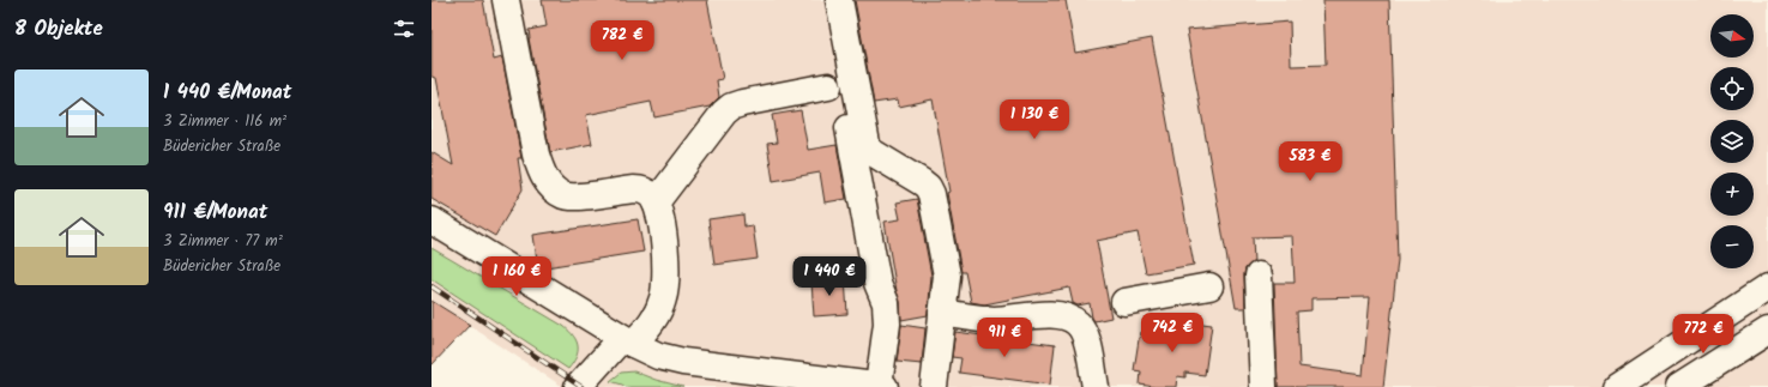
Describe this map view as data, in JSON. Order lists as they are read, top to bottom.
{
  "north": "right",
  "page": {
    "heading": "8 Objekte",
    "map_buttons": ["+", "−"],
    "price": [
      "782 €",
      "1 130 €",
      "583 €",
      "1 160 €",
      "1 440 €",
      "742 €",
      "772 €",
      "911 €"
    ],
    "list": [
      {
        "name": "1 440 €/Monat",
        "note": "3 Zimmer · 116 m² · Büdericher Straße"
      },
      {
        "name": "911 €/Monat",
        "note": "3 Zimmer · 77 m² · Büdericher Straße"
      }
    ]
  }
}
